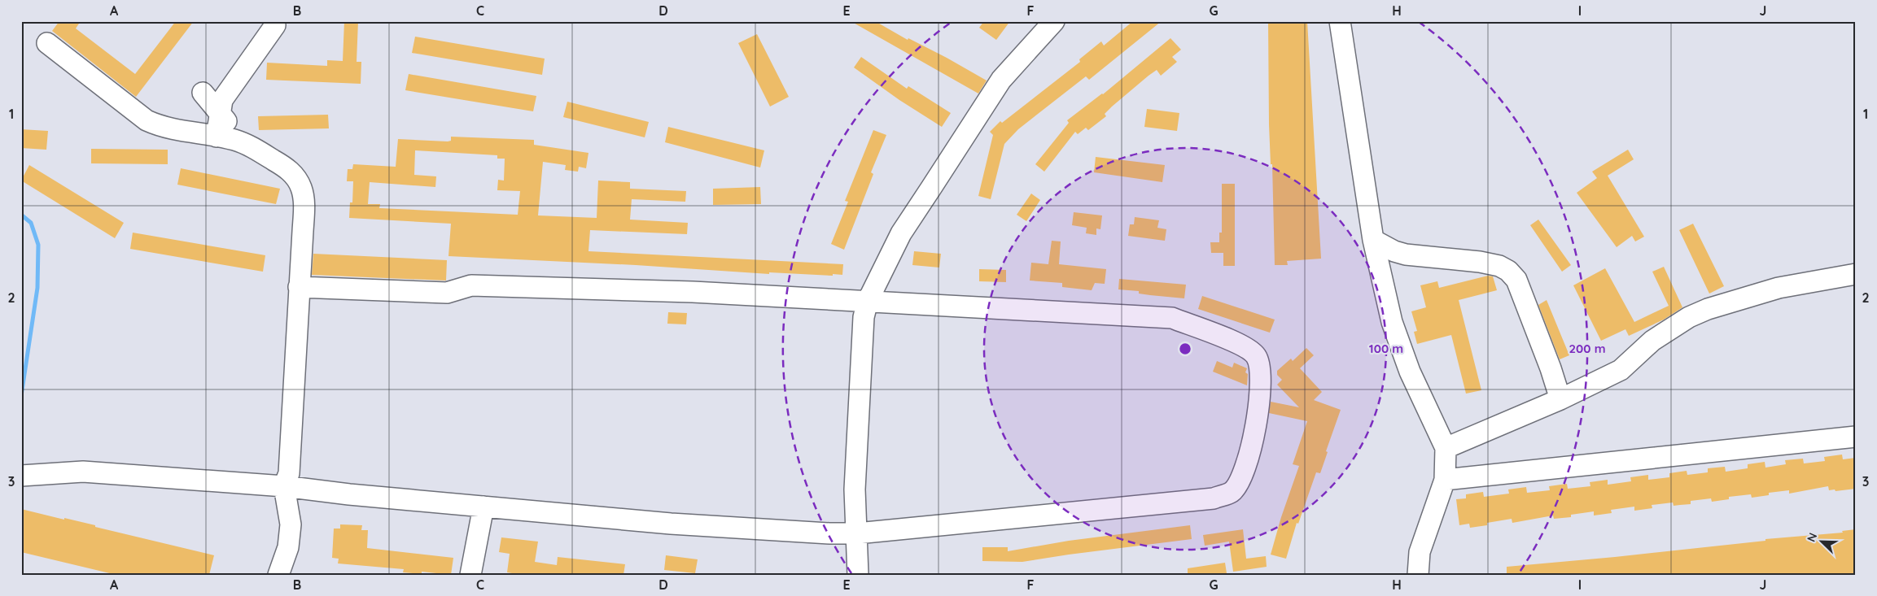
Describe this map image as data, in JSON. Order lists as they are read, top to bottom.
{
  "north": "top left",
  "grid": {
    "columns": [
      "A",
      "B",
      "C",
      "D",
      "E",
      "F",
      "G",
      "H",
      "I",
      "J"
    ],
    "rows": ["1", "2", "3"]
  },
  "rings": ["100 m", "200 m"]
}
